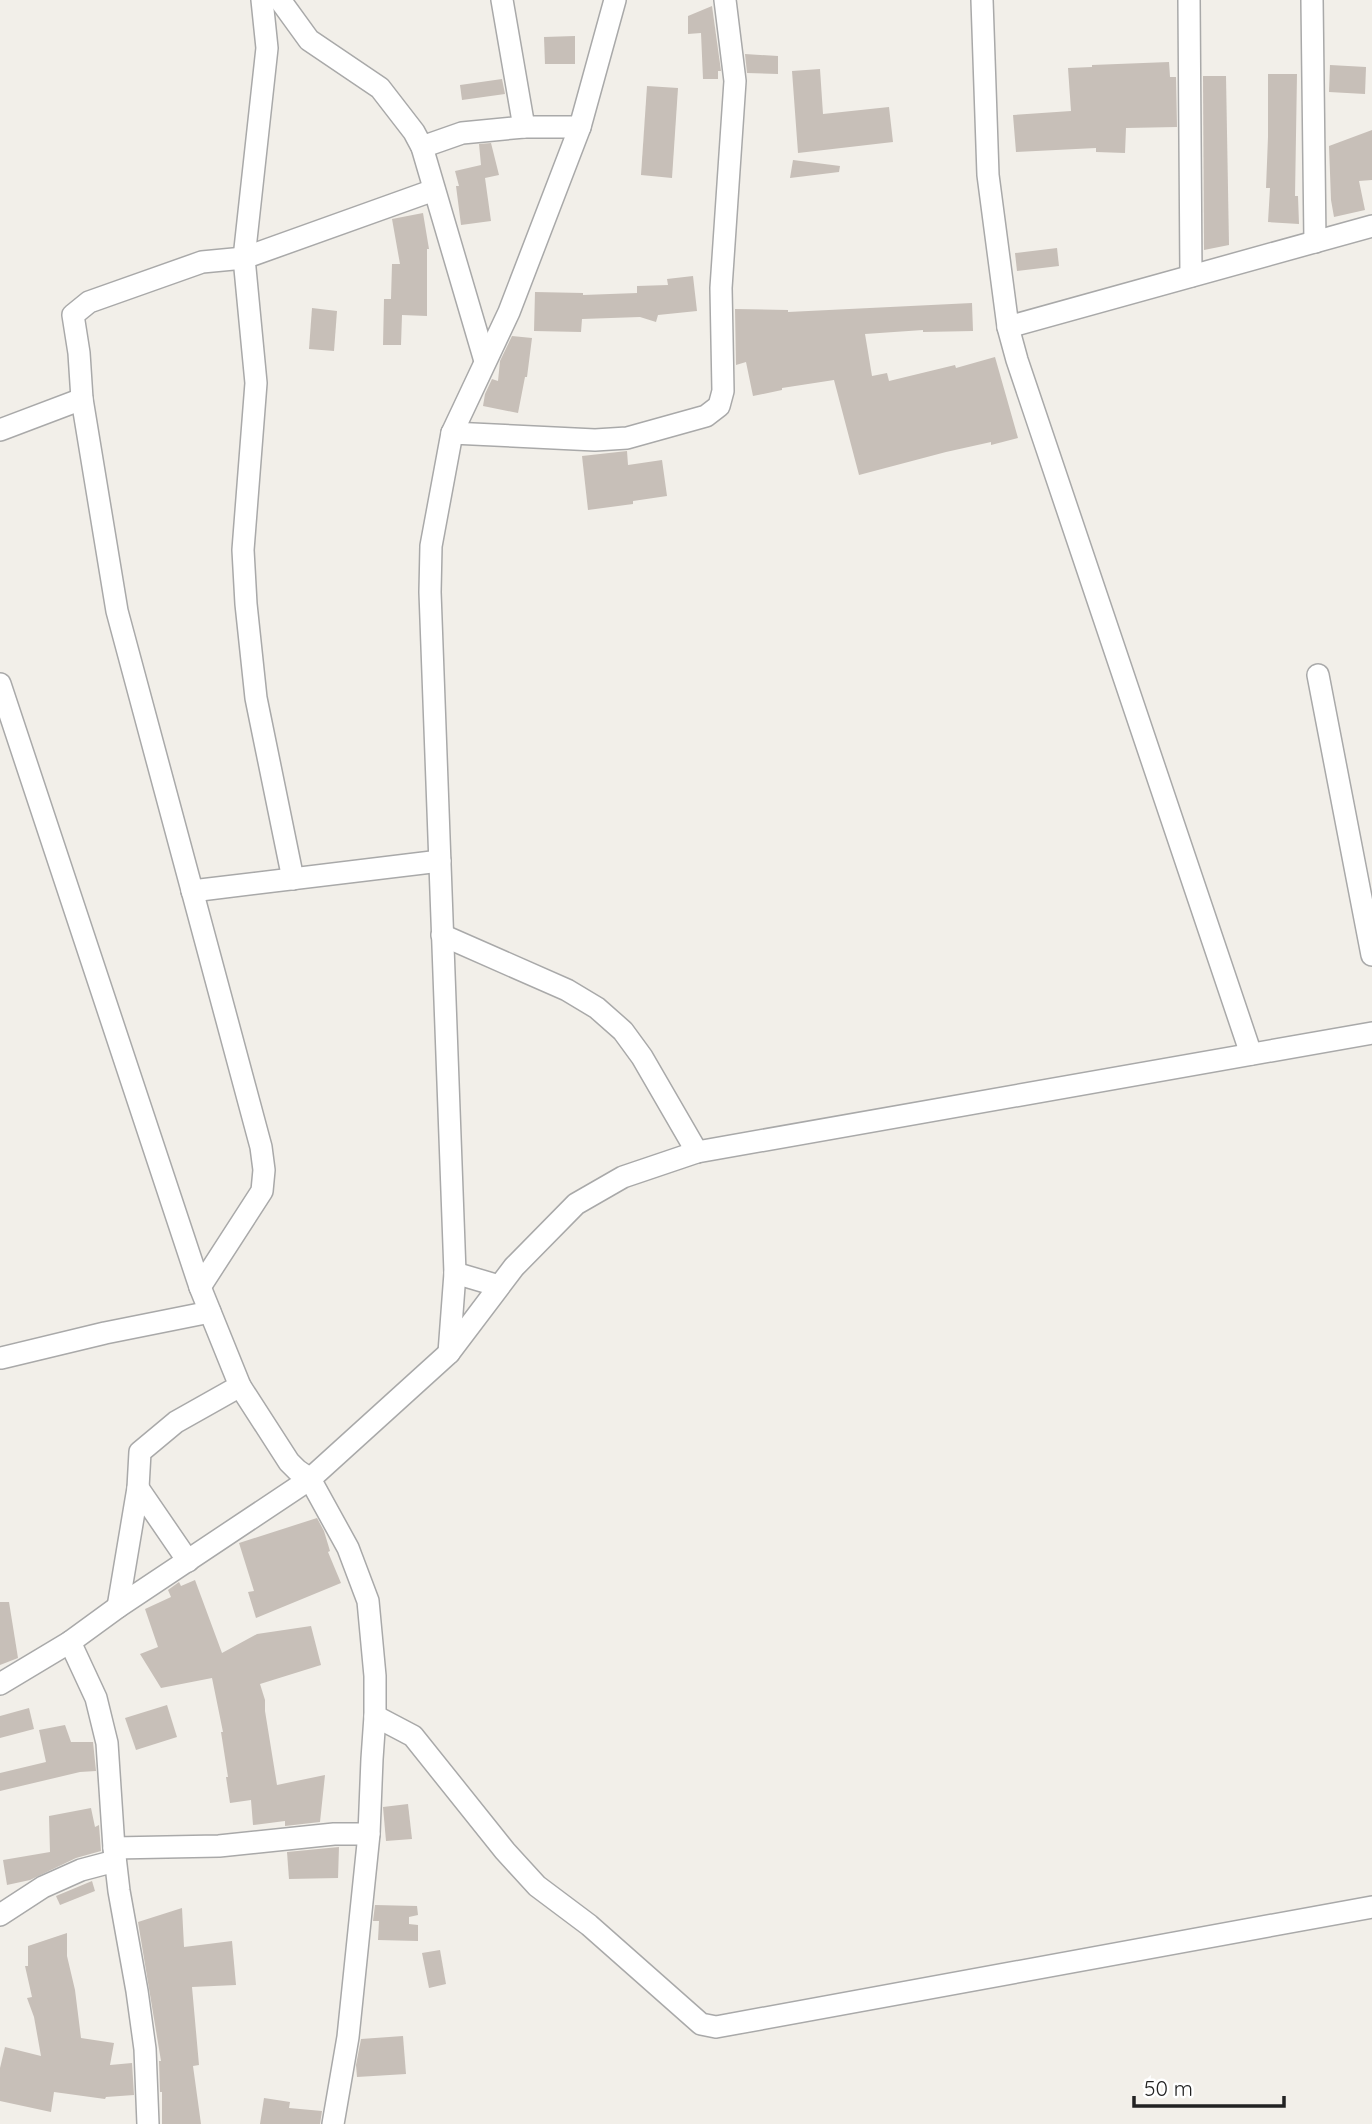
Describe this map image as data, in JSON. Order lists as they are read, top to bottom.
{
  "scale_bar": "50 m"
}
